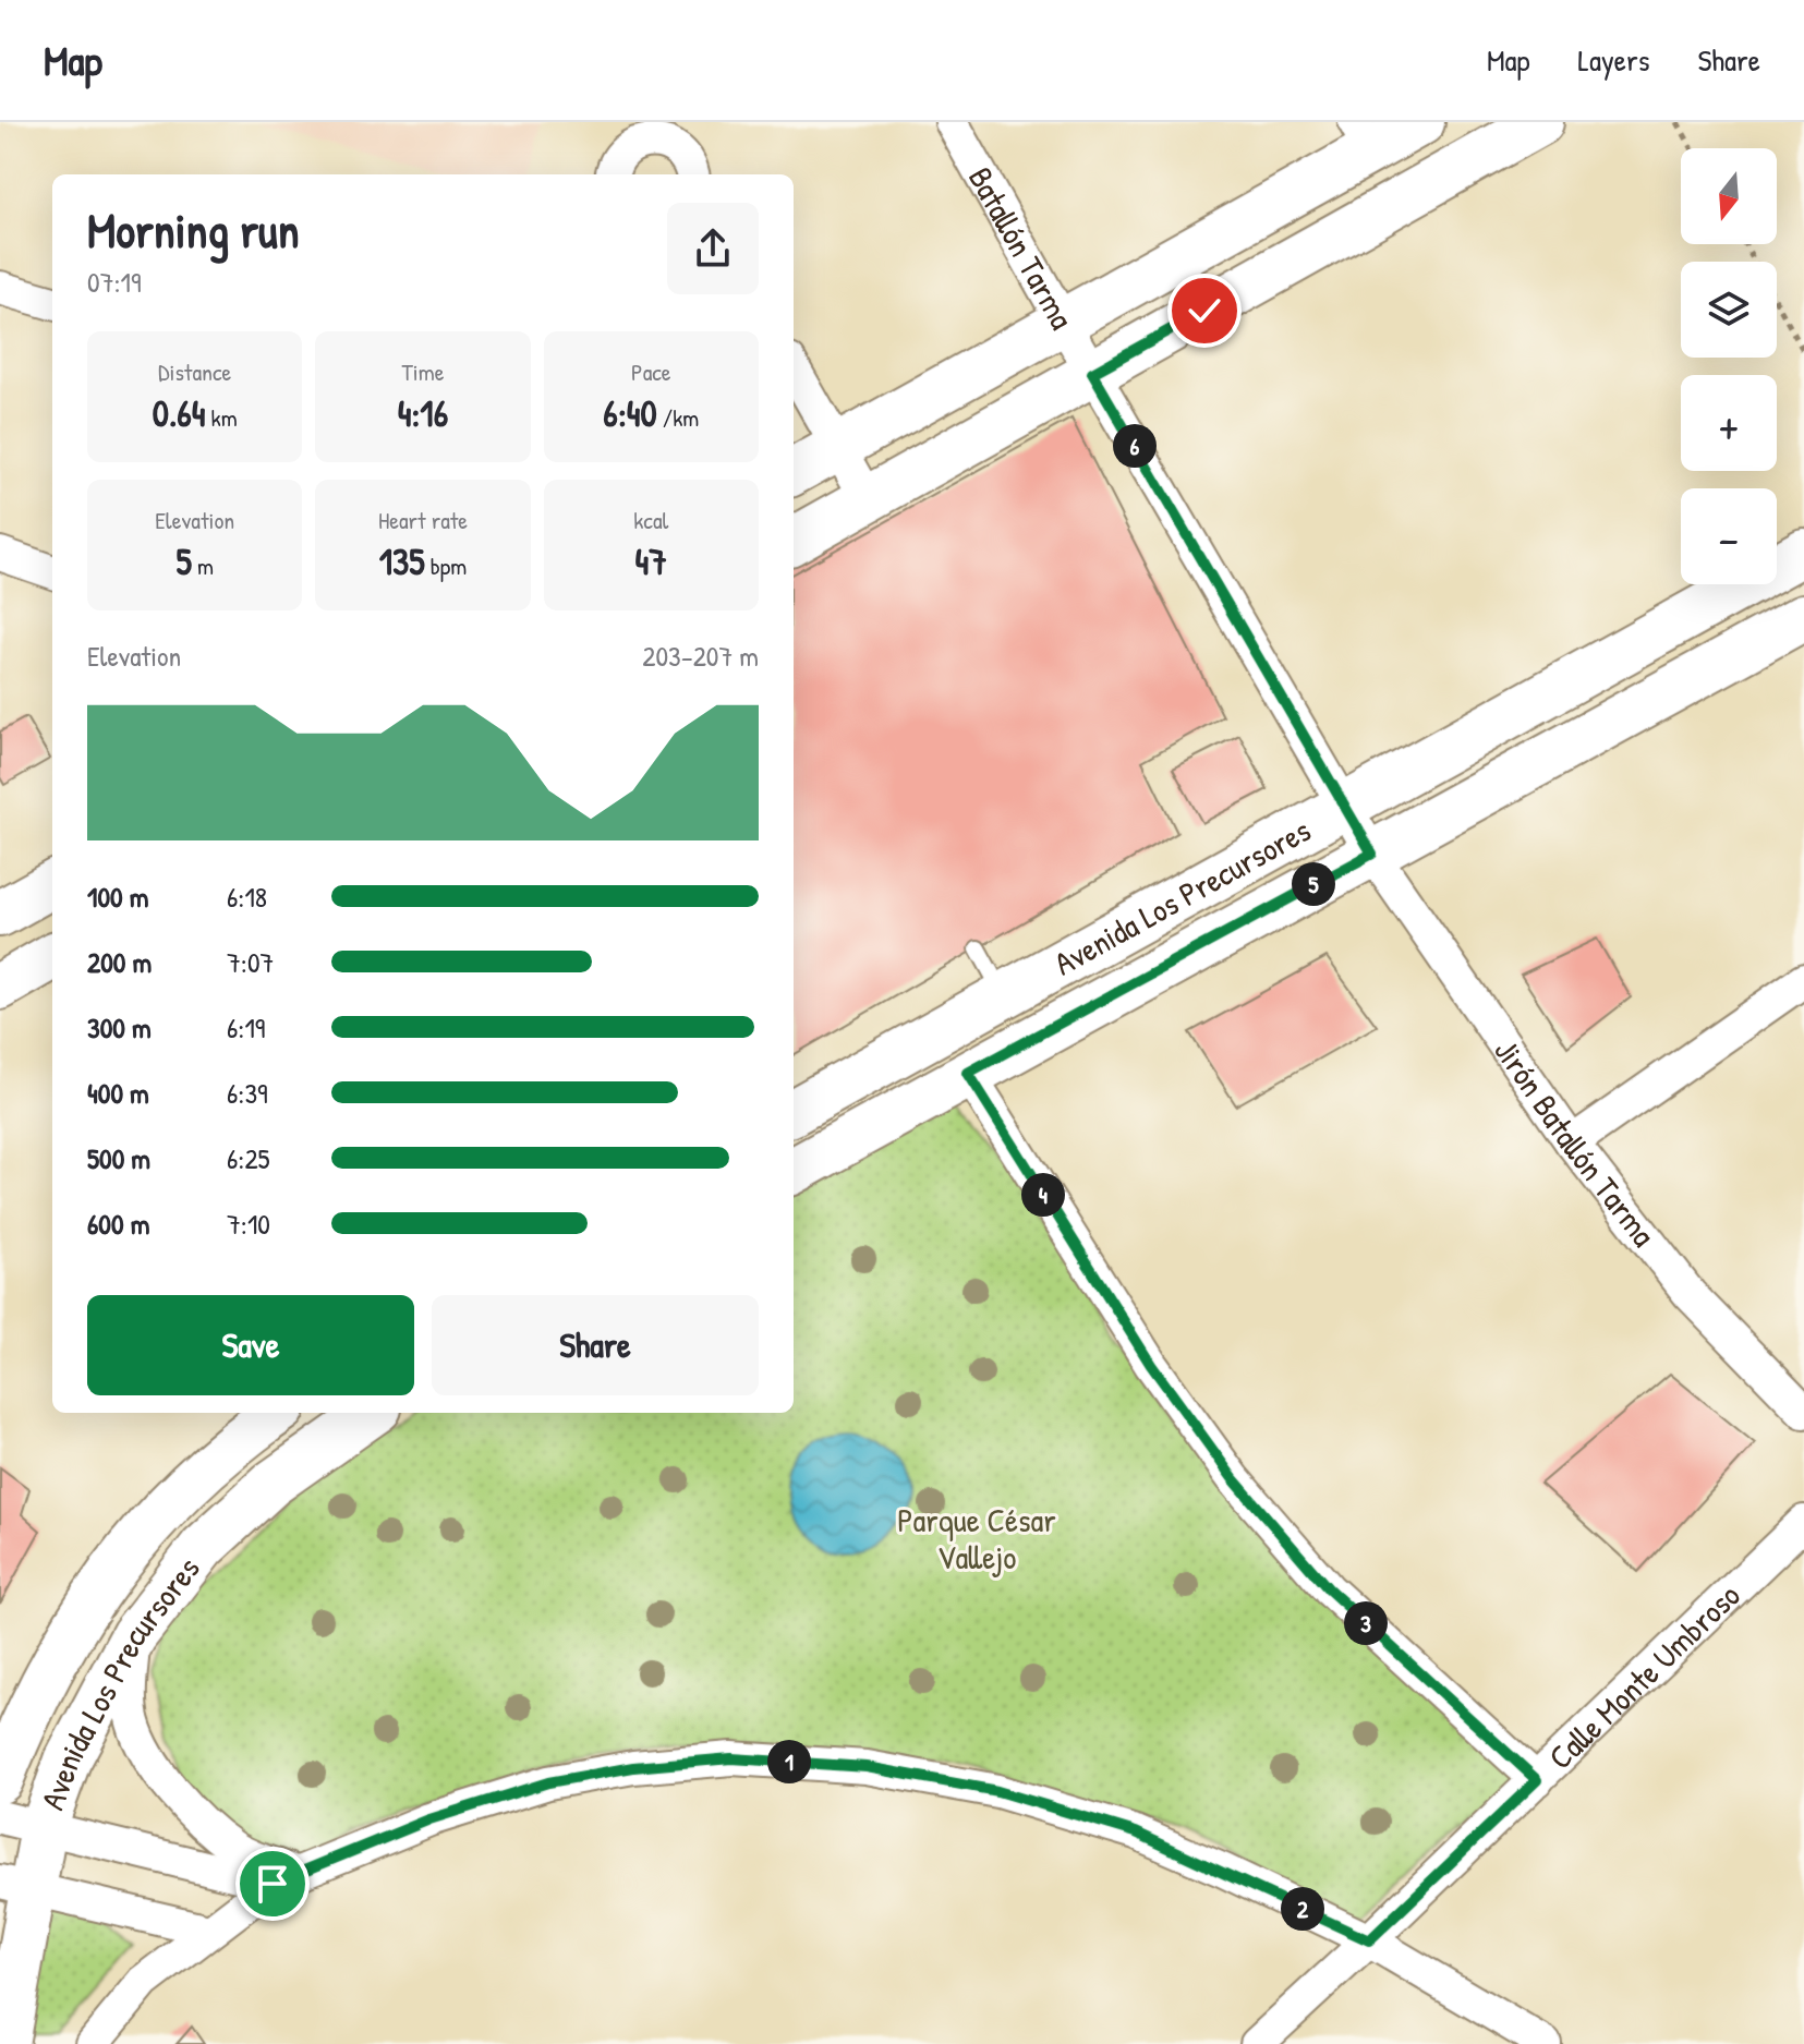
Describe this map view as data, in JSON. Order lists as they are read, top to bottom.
{
  "streets": {
    "street": [
      "Batallón Tarma",
      "Avenida Los Precursores",
      "Jirón Batallón Tarma",
      "Calle Monte Umbroso"
    ]
  },
  "crossings": [
    ["Avenida Los Precursores", "Jirón Batallón Tarma"]
  ],
  "parks": ["Parque César Vallejo"],
  "north": "bottom",
  "page": {
    "header": "Map",
    "nav": ["Map", "Layers", "Share"],
    "map_buttons": ["+", "−"],
    "heading": ["Morning run", "07:19"],
    "stats": [
      ["Distance", "0.64 km"],
      ["Time", "4:16"],
      ["Pace", "6:40 /km"],
      ["Elevation", "5 m"],
      ["Heart rate", "135 bpm"],
      ["kcal", "47"]
    ],
    "pins": [
      "6",
      "5",
      "4",
      "3",
      "1",
      "2"
    ],
    "chart": ["Elevation", "203–207 m"],
    "list": [
      {
        "name": "100 m",
        "note": "6:18"
      },
      {
        "name": "200 m",
        "note": "7:07"
      },
      {
        "name": "300 m",
        "note": "6:19"
      },
      {
        "name": "400 m",
        "note": "6:39"
      },
      {
        "name": "500 m",
        "note": "6:25"
      },
      {
        "name": "600 m",
        "note": "7:10"
      }
    ],
    "buttons": ["Save", "Share"]
  }
}
